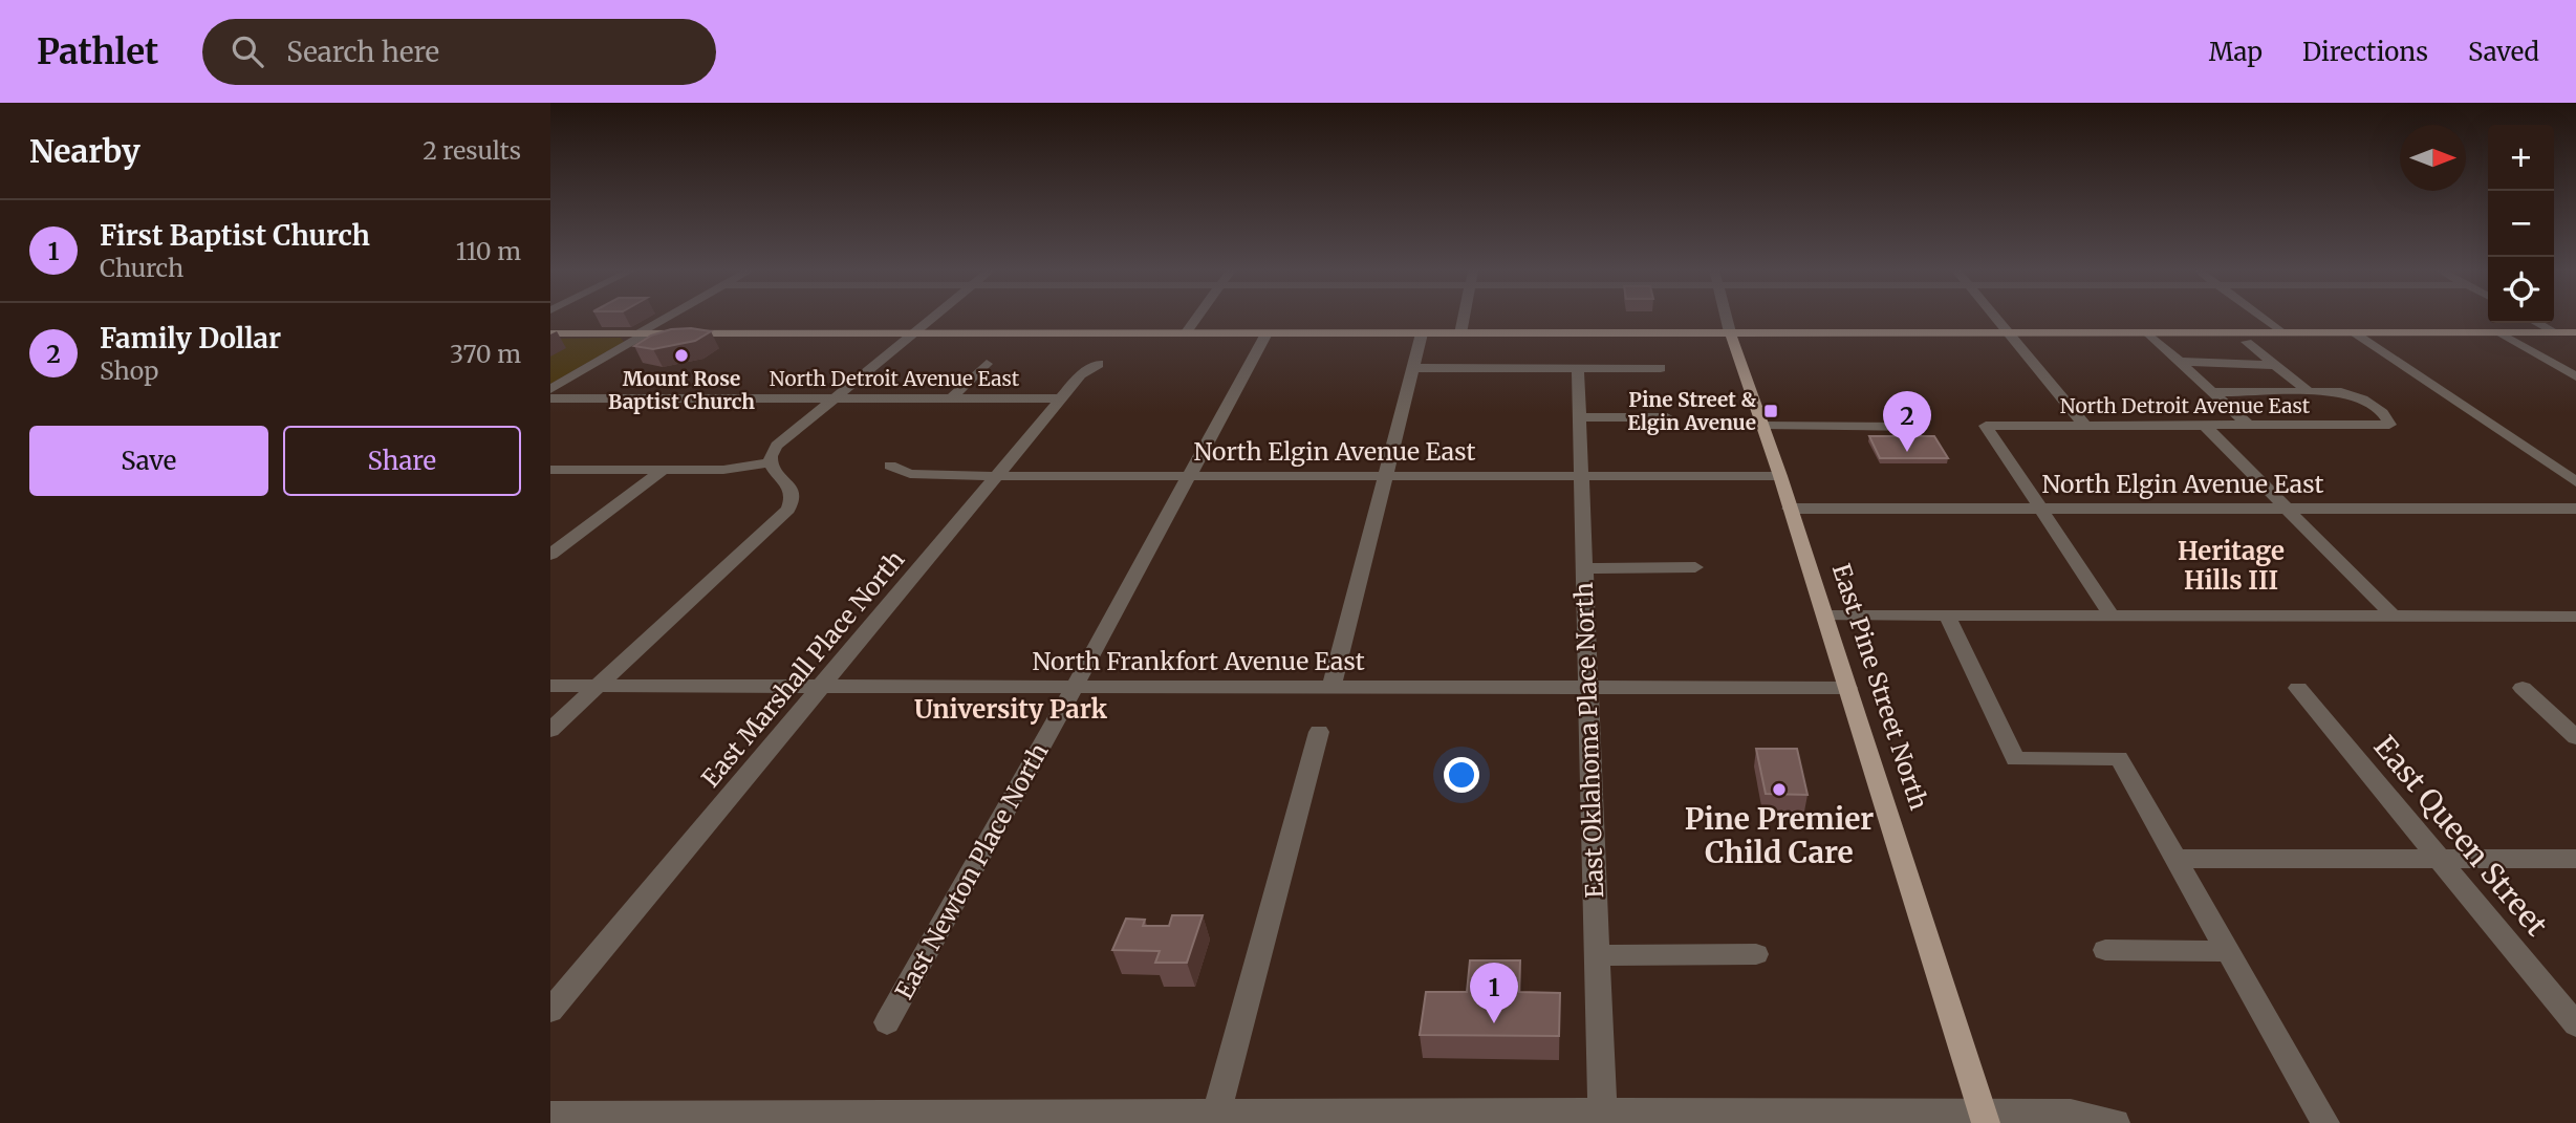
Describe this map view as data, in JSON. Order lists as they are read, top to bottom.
{
  "streets": {
    "main road": ["East Pine Street North"],
    "street": [
      "North Detroit Avenue East",
      "North Elgin Avenue East",
      "North Frankfort Avenue East",
      "East Marshall Place North",
      "East Oklahoma Place North",
      "East Queen Street",
      "East Newton Place North"
    ]
  },
  "crossings": [
    ["North Detroit Avenue East", "North Elgin Avenue East"],
    ["North Detroit Avenue East", "East Marshall Place North"],
    ["North Elgin Avenue East", "East Marshall Place North"],
    ["North Elgin Avenue East", "East Pine Street North"],
    ["North Elgin Avenue East", "East Oklahoma Place North"],
    ["North Elgin Avenue East", "East Newton Place North"],
    ["North Frankfort Avenue East", "East Marshall Place North"],
    ["North Frankfort Avenue East", "East Pine Street North"],
    ["North Frankfort Avenue East", "East Oklahoma Place North"],
    ["North Frankfort Avenue East", "East Newton Place North"]
  ],
  "districts": ["Heritage Hills III", "University Park"],
  "places": {
    "other": ["Mount Rose Baptist Church", "Pine Premier Child Care"],
    "transit": ["Pine Street & Elgin Avenue"]
  },
  "north": "right",
  "page": {
    "header": "Pathlet",
    "search": "Search here",
    "nav": ["Map", "Directions", "Saved"],
    "heading": ["Nearby", "2 results"],
    "map_buttons": ["+", "−"],
    "list": [
      {
        "mark": "1",
        "name": "First Baptist Church",
        "note": "Church",
        "value": "110 m"
      },
      {
        "mark": "2",
        "name": "Family Dollar",
        "note": "Shop",
        "value": "370 m"
      }
    ],
    "pins": ["2", "1"],
    "buttons": ["Save", "Share"]
  }
}
